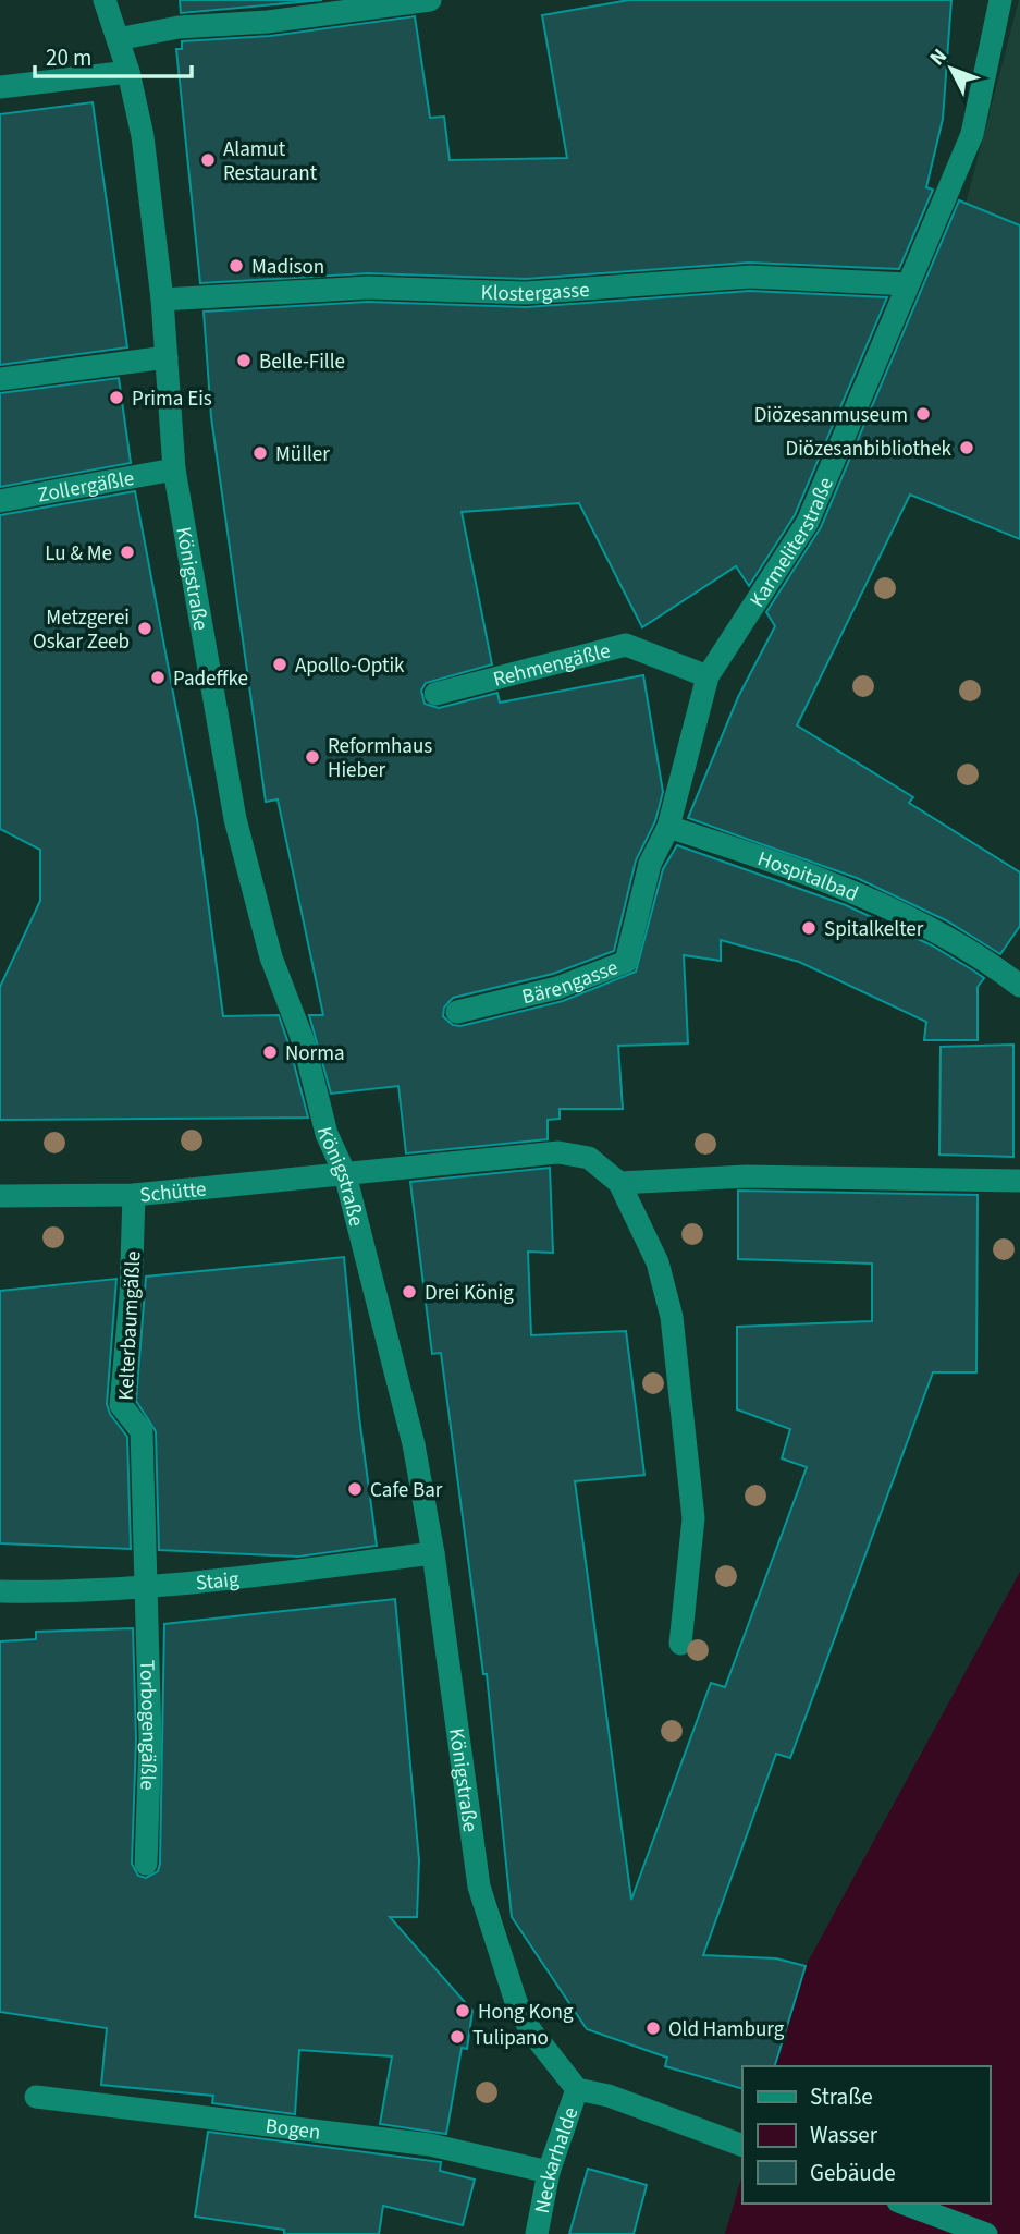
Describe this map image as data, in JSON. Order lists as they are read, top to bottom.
{
  "streets": {
    "street": [
      "Klostergasse",
      "Zollergäßle",
      "Karmeliterstraße",
      "Königstraße",
      "Rehmengäßle",
      "Hospitalbad",
      "Bärengasse",
      "Schütte",
      "Kelterbaumgäßle",
      "Staig",
      "Torbogengäßle",
      "Bogen",
      "Neckarhalde"
    ]
  },
  "crossings": [
    ["Klostergasse", "Karmeliterstraße"],
    ["Klostergasse", "Königstraße"],
    ["Zollergäßle", "Königstraße"],
    ["Karmeliterstraße", "Rehmengäßle"],
    ["Karmeliterstraße", "Hospitalbad"],
    ["Karmeliterstraße", "Bärengasse"],
    ["Königstraße", "Schütte"],
    ["Königstraße", "Staig"],
    ["Königstraße", "Neckarhalde"],
    ["Schütte", "Kelterbaumgäßle"],
    ["Kelterbaumgäßle", "Staig"],
    ["Kelterbaumgäßle", "Torbogengäßle"],
    ["Staig", "Torbogengäßle"],
    ["Bogen", "Neckarhalde"]
  ],
  "places": [
    "Alamut Restaurant",
    "Madison",
    "Belle-Fille",
    "Prima Eis",
    "Diözesanmuseum",
    "Diözesanbibliothek",
    "Müller",
    "Lu & Me",
    "Metzgerei Oskar Zeeb",
    "Apollo-Optik",
    "Padeffke",
    "Reformhaus Hieber",
    "Spitalkelter",
    "Norma",
    "Drei König",
    "Cafe Bar",
    "Hong Kong",
    "Old Hamburg",
    "Tulipano"
  ],
  "legend": ["Straße", "Wasser", "Gebäude"],
  "scale_bar": "20 m",
  "north": "top left"
}
